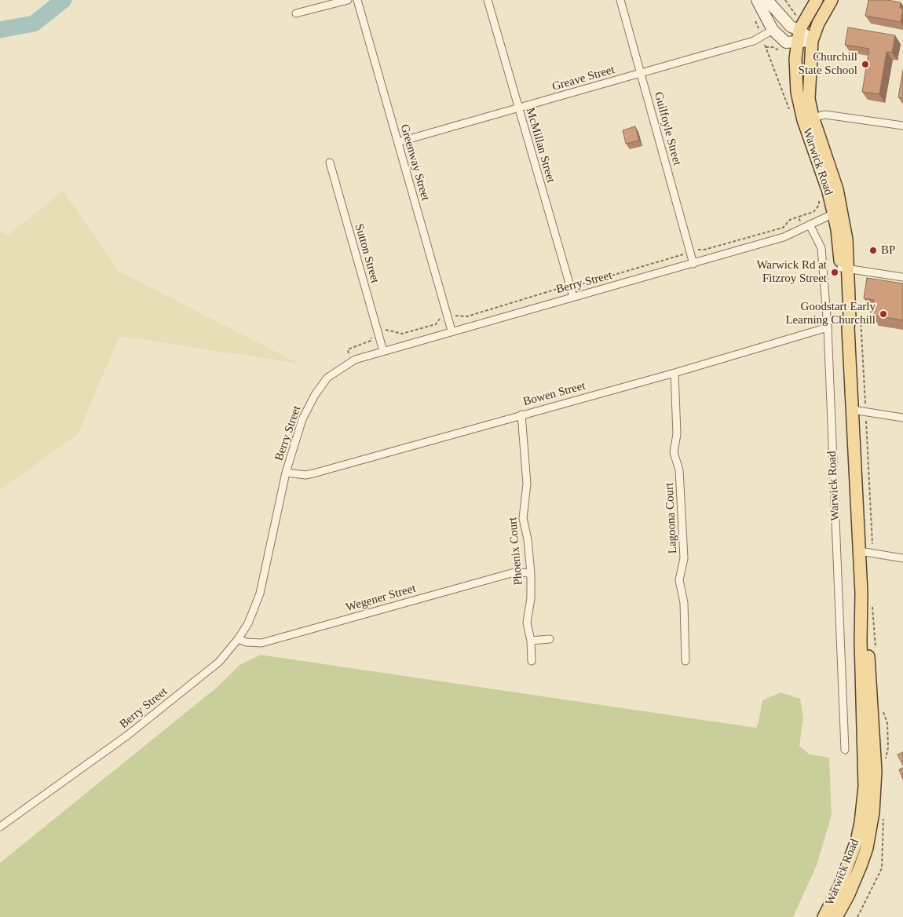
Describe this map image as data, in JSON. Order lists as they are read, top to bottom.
{
  "streets": {
    "main road": ["Warwick Road"],
    "street": [
      "Greave Street",
      "Guilfoyle Street",
      "McMillan Street",
      "Greenway Street",
      "Sutton Street",
      "Berry Street",
      "Bowen Street",
      "Lagoona Court",
      "Phoenix Court",
      "Wegener Street"
    ]
  },
  "crossings": [
    ["Greave Street", "Guilfoyle Street"],
    ["Greave Street", "McMillan Street"],
    ["Greave Street", "Greenway Street"],
    ["Guilfoyle Street", "Berry Street"],
    ["McMillan Street", "Berry Street"],
    ["Warwick Road", "Berry Street"],
    ["Warwick Road", "Bowen Street"],
    ["Greenway Street", "Berry Street"],
    ["Sutton Street", "Berry Street"],
    ["Berry Street", "Bowen Street"],
    ["Berry Street", "Wegener Street"],
    ["Bowen Street", "Lagoona Court"],
    ["Bowen Street", "Phoenix Court"],
    ["Phoenix Court", "Wegener Street"]
  ],
  "places": [
    "Churchill State School",
    "BP",
    "Warwick Rd at Fitzroy Street",
    "Goodstart Early Learning Churchill"
  ]
}
